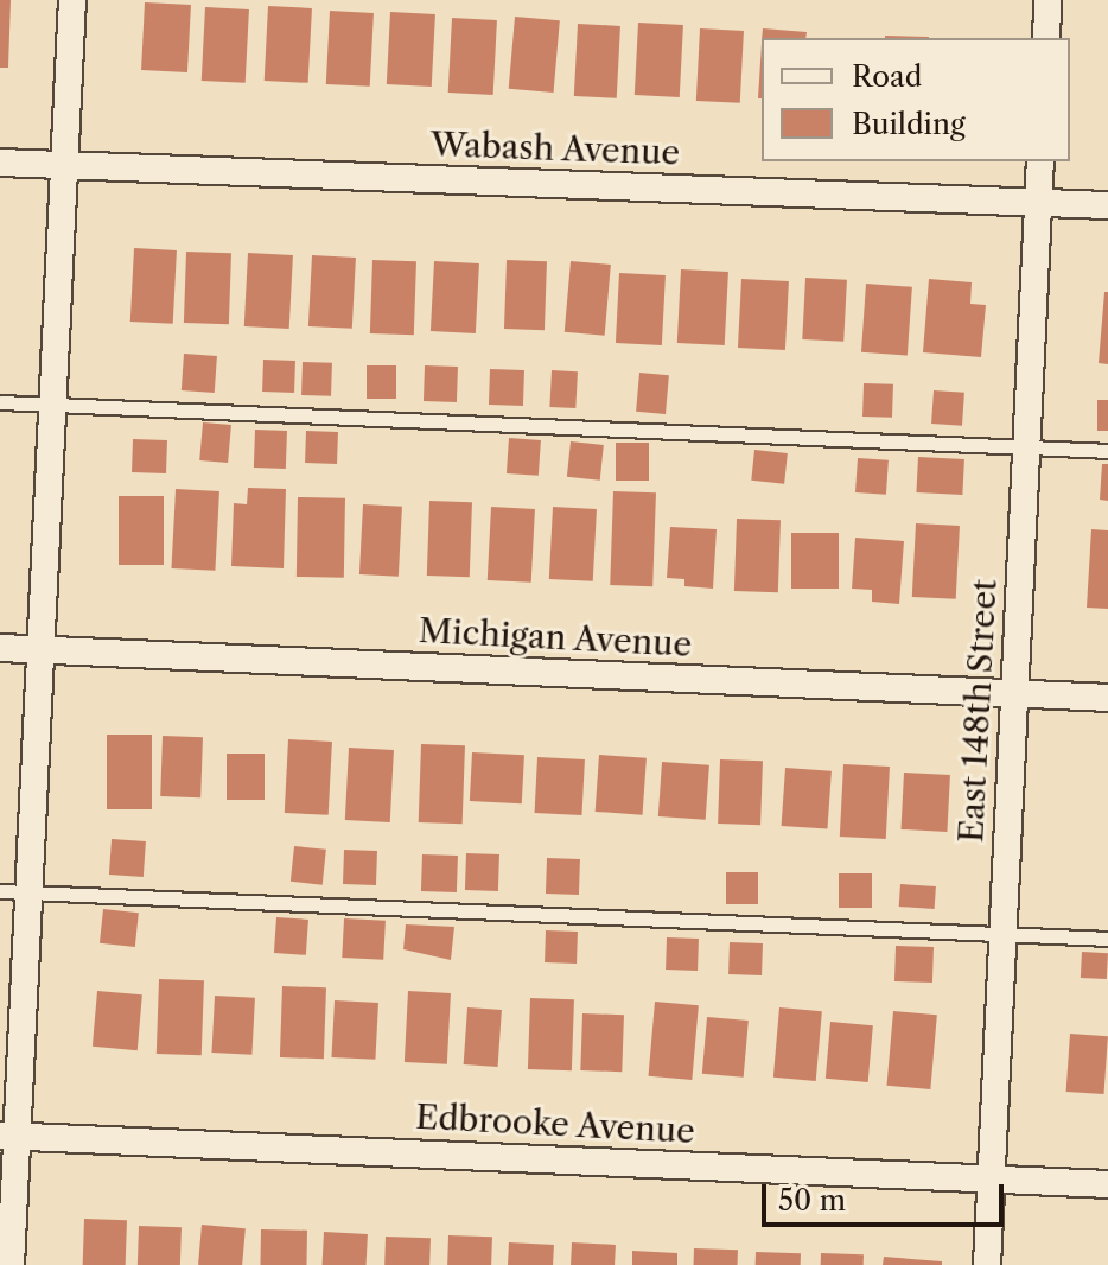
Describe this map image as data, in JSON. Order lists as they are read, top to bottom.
{
  "streets": {
    "street": [
      "Wabash Avenue",
      "Michigan Avenue",
      "East 148th Street",
      "Edbrooke Avenue"
    ]
  },
  "crossings": [
    ["Wabash Avenue", "East 148th Street"],
    ["Michigan Avenue", "East 148th Street"],
    ["East 148th Street", "Edbrooke Avenue"]
  ],
  "legend": ["Road", "Building"],
  "scale_bar": "50 m"
}
